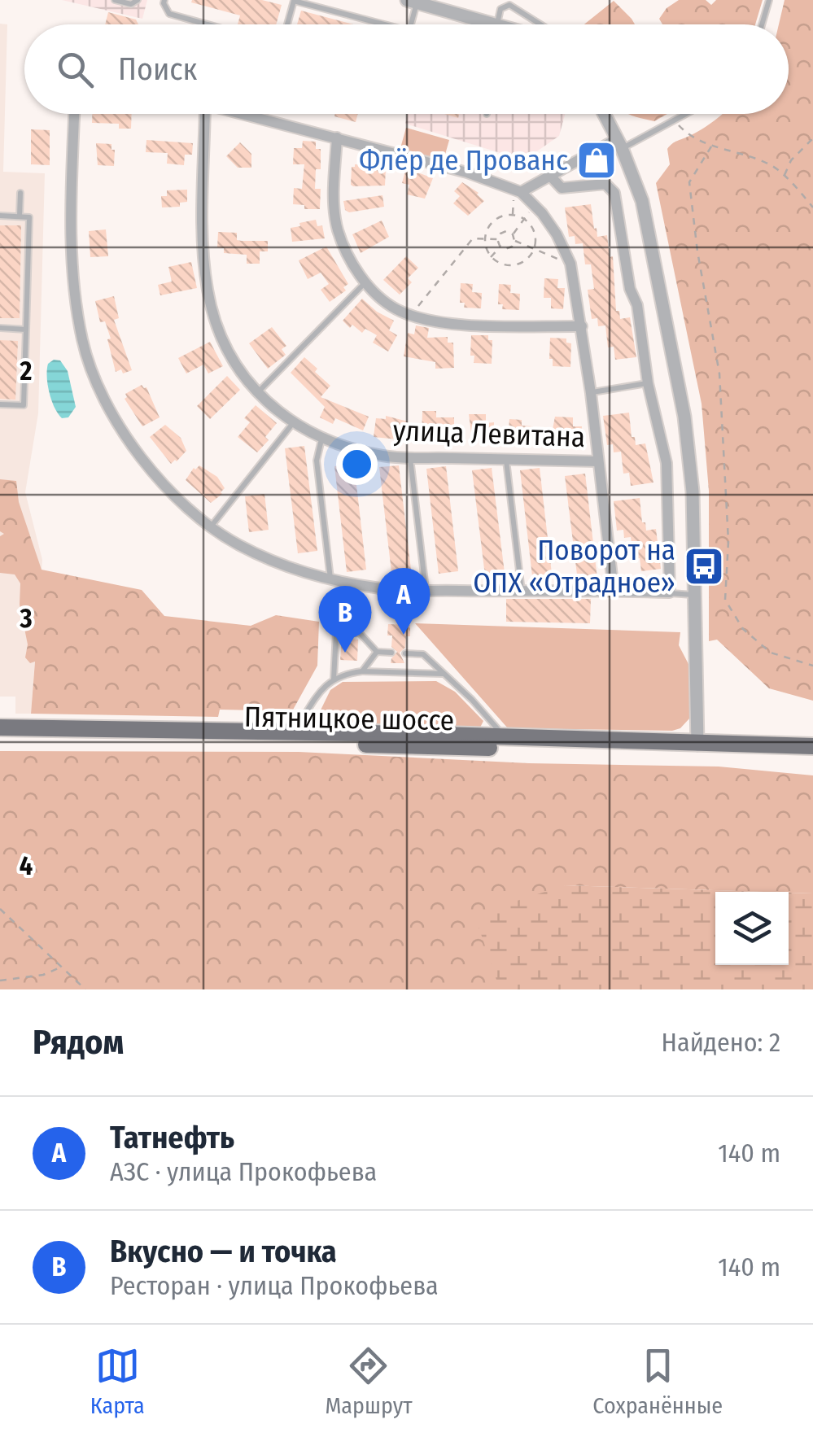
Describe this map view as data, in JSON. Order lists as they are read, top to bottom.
{
  "streets": {
    "main road": ["Пятницкое шоссе"],
    "street": ["улица Левитана"]
  },
  "places": {
    "shop": ["Флёр де Прованс"],
    "bus stop": ["Поворот на ОПХ «Отрадное»"]
  },
  "page": {
    "search": "Поиск",
    "pins": ["A", "B"],
    "heading": ["Рядом", "Найдено: 2"],
    "list": [
      {
        "mark": "A",
        "name": "Татнефть",
        "note": "АЗС · улица Прокофьева",
        "value": "140 m"
      },
      {
        "mark": "B",
        "name": "Вкусно — и точка",
        "note": "Ресторан · улица Прокофьева",
        "value": "140 m"
      }
    ],
    "nav": ["Карта", "Маршрут", "Сохранённые"]
  },
  "grid": {
    "rows": ["2", "3", "4"]
  }
}
